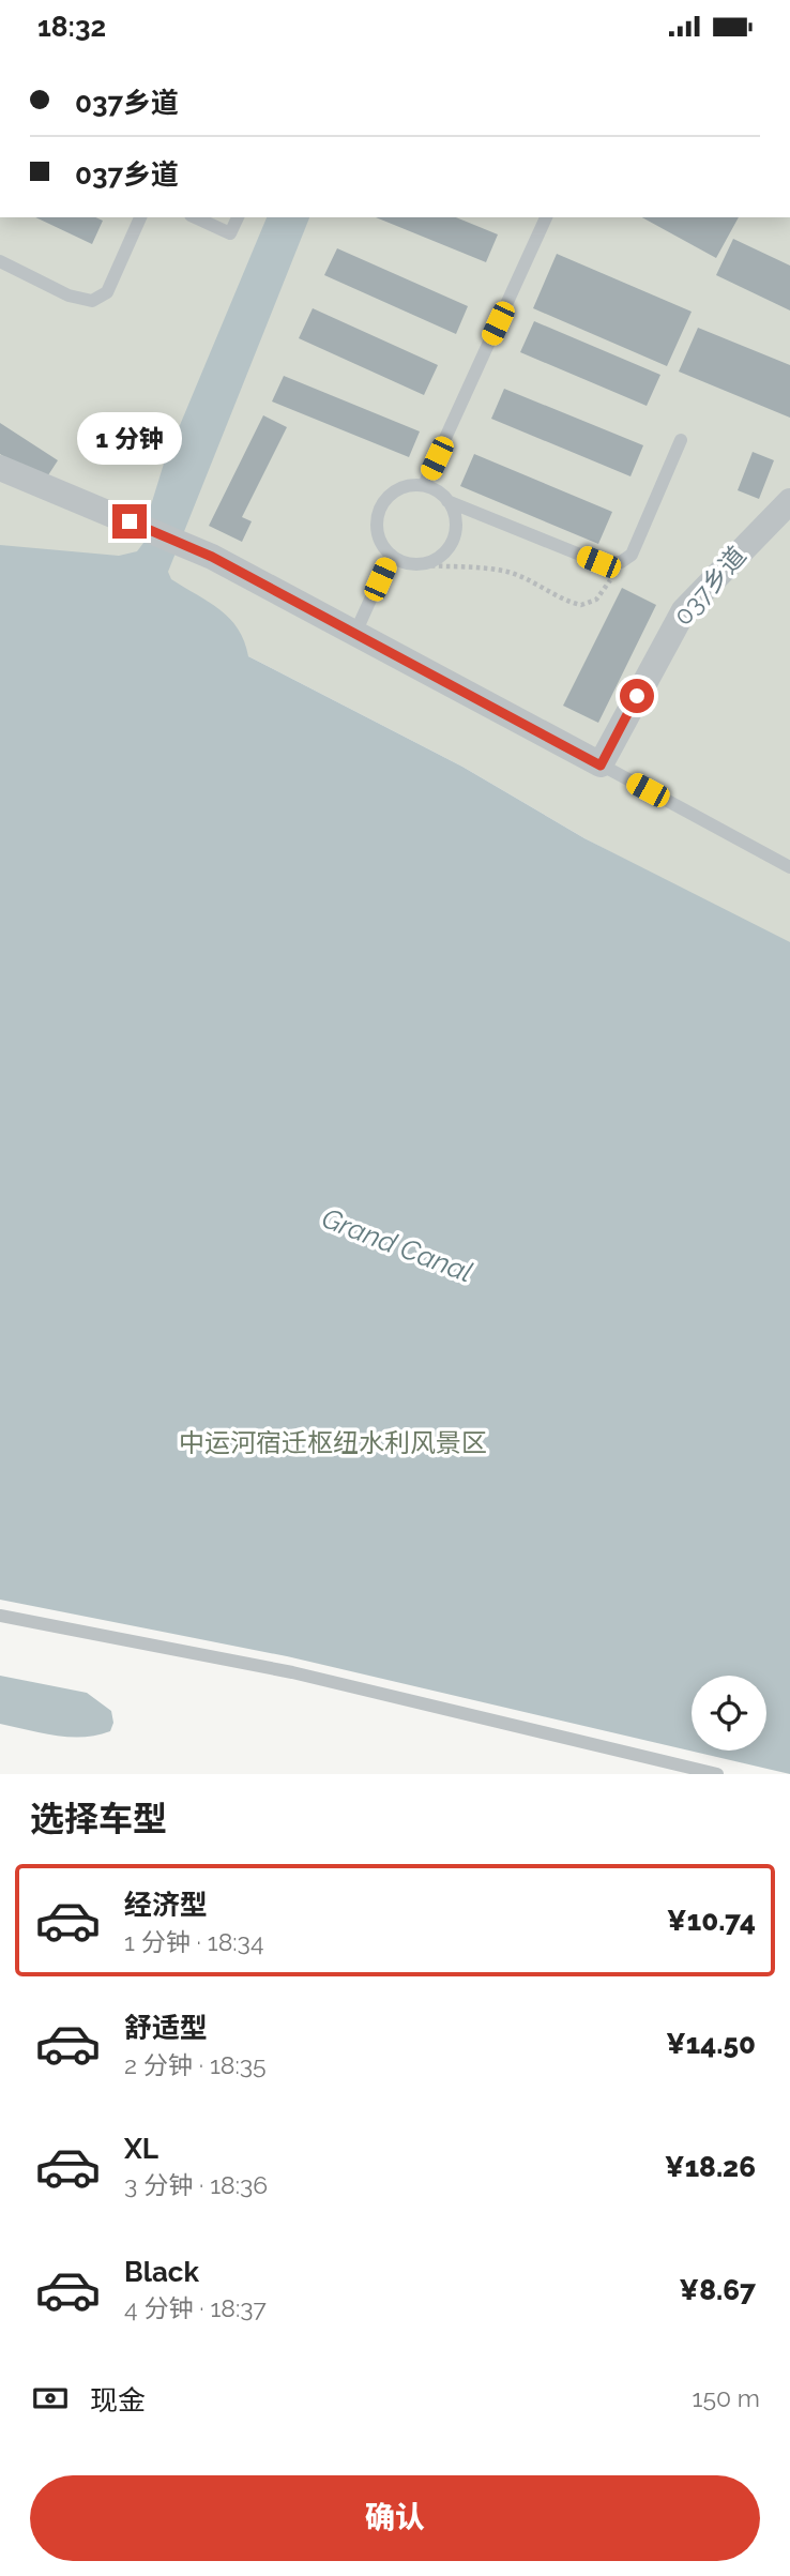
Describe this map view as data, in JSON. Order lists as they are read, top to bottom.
{
  "streets": {
    "street": ["037乡道"]
  },
  "water": ["Grand Canal"],
  "parks": ["中运河宿迁枢纽水利风景区"],
  "page": {
    "status": "18:32",
    "banner": ["037乡道", "037乡道"],
    "bubble": "1 分钟",
    "heading": "选择车型",
    "list": [
      {
        "name": "经济型",
        "note": "1 分钟 · 18:34",
        "value": "¥10.74"
      },
      {
        "name": "舒适型",
        "note": "2 分钟 · 18:35",
        "value": "¥14.50"
      },
      {
        "name": "XL",
        "note": "3 分钟 · 18:36",
        "value": "¥18.26"
      },
      {
        "name": "Black",
        "note": "4 分钟 · 18:37",
        "value": "¥8.67"
      }
    ],
    "pay": ["现金", "150 m"],
    "buttons": "确认"
  }
}
